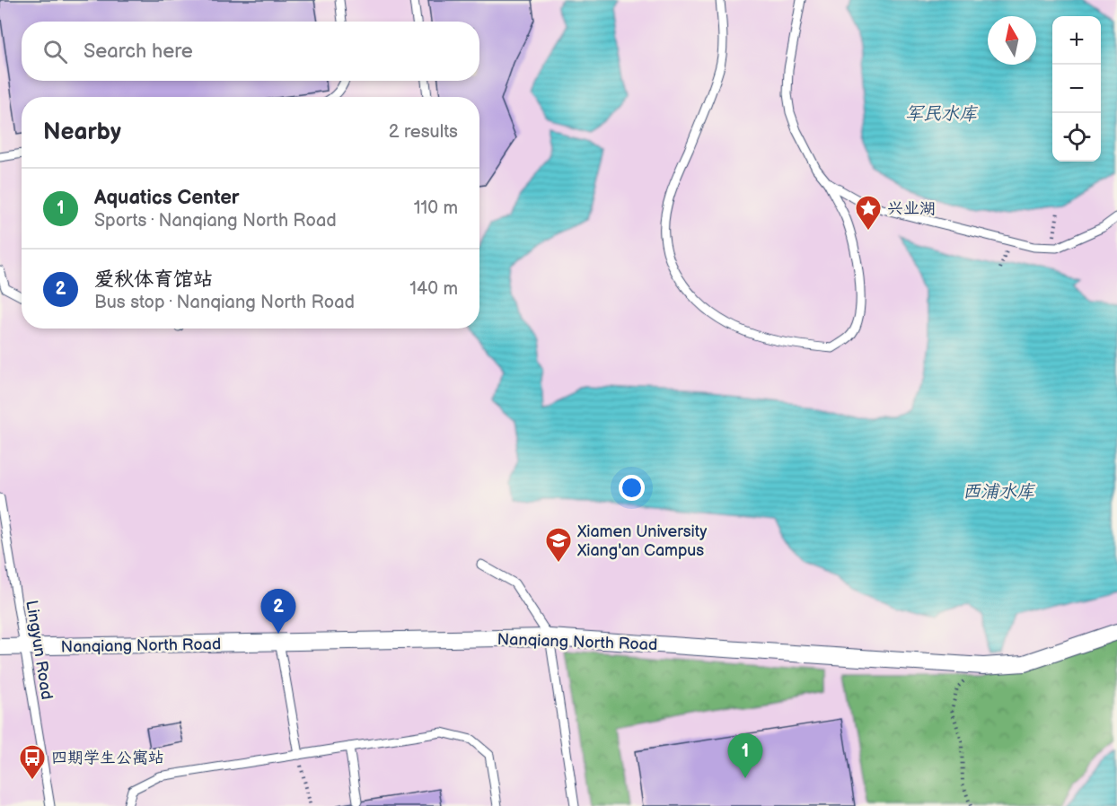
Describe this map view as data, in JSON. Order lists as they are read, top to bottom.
{
  "streets": {
    "street": ["Nanqiang North Road"],
    "lane": ["Lingyun Road"]
  },
  "crossings": [
    ["Nanqiang North Road", "Lingyun Road"]
  ],
  "water": ["军民水库", "西浦水库"],
  "places": {
    "place": ["兴业湖"],
    "school or university": ["Xiamen University Xiang'an Campus"],
    "bus stop": ["四期学生公寓站"]
  },
  "north": "top",
  "page": {
    "map_buttons": ["+", "−"],
    "search": "Search here",
    "heading": ["Nearby", "2 results"],
    "list": [
      {
        "mark": "1",
        "name": "Aquatics Center",
        "note": "Sports · Nanqiang North Road",
        "value": "110 m"
      },
      {
        "mark": "2",
        "name": "爱秋体育馆站",
        "note": "Bus stop · Nanqiang North Road",
        "value": "140 m"
      }
    ],
    "pins": ["2", "1"]
  }
}
